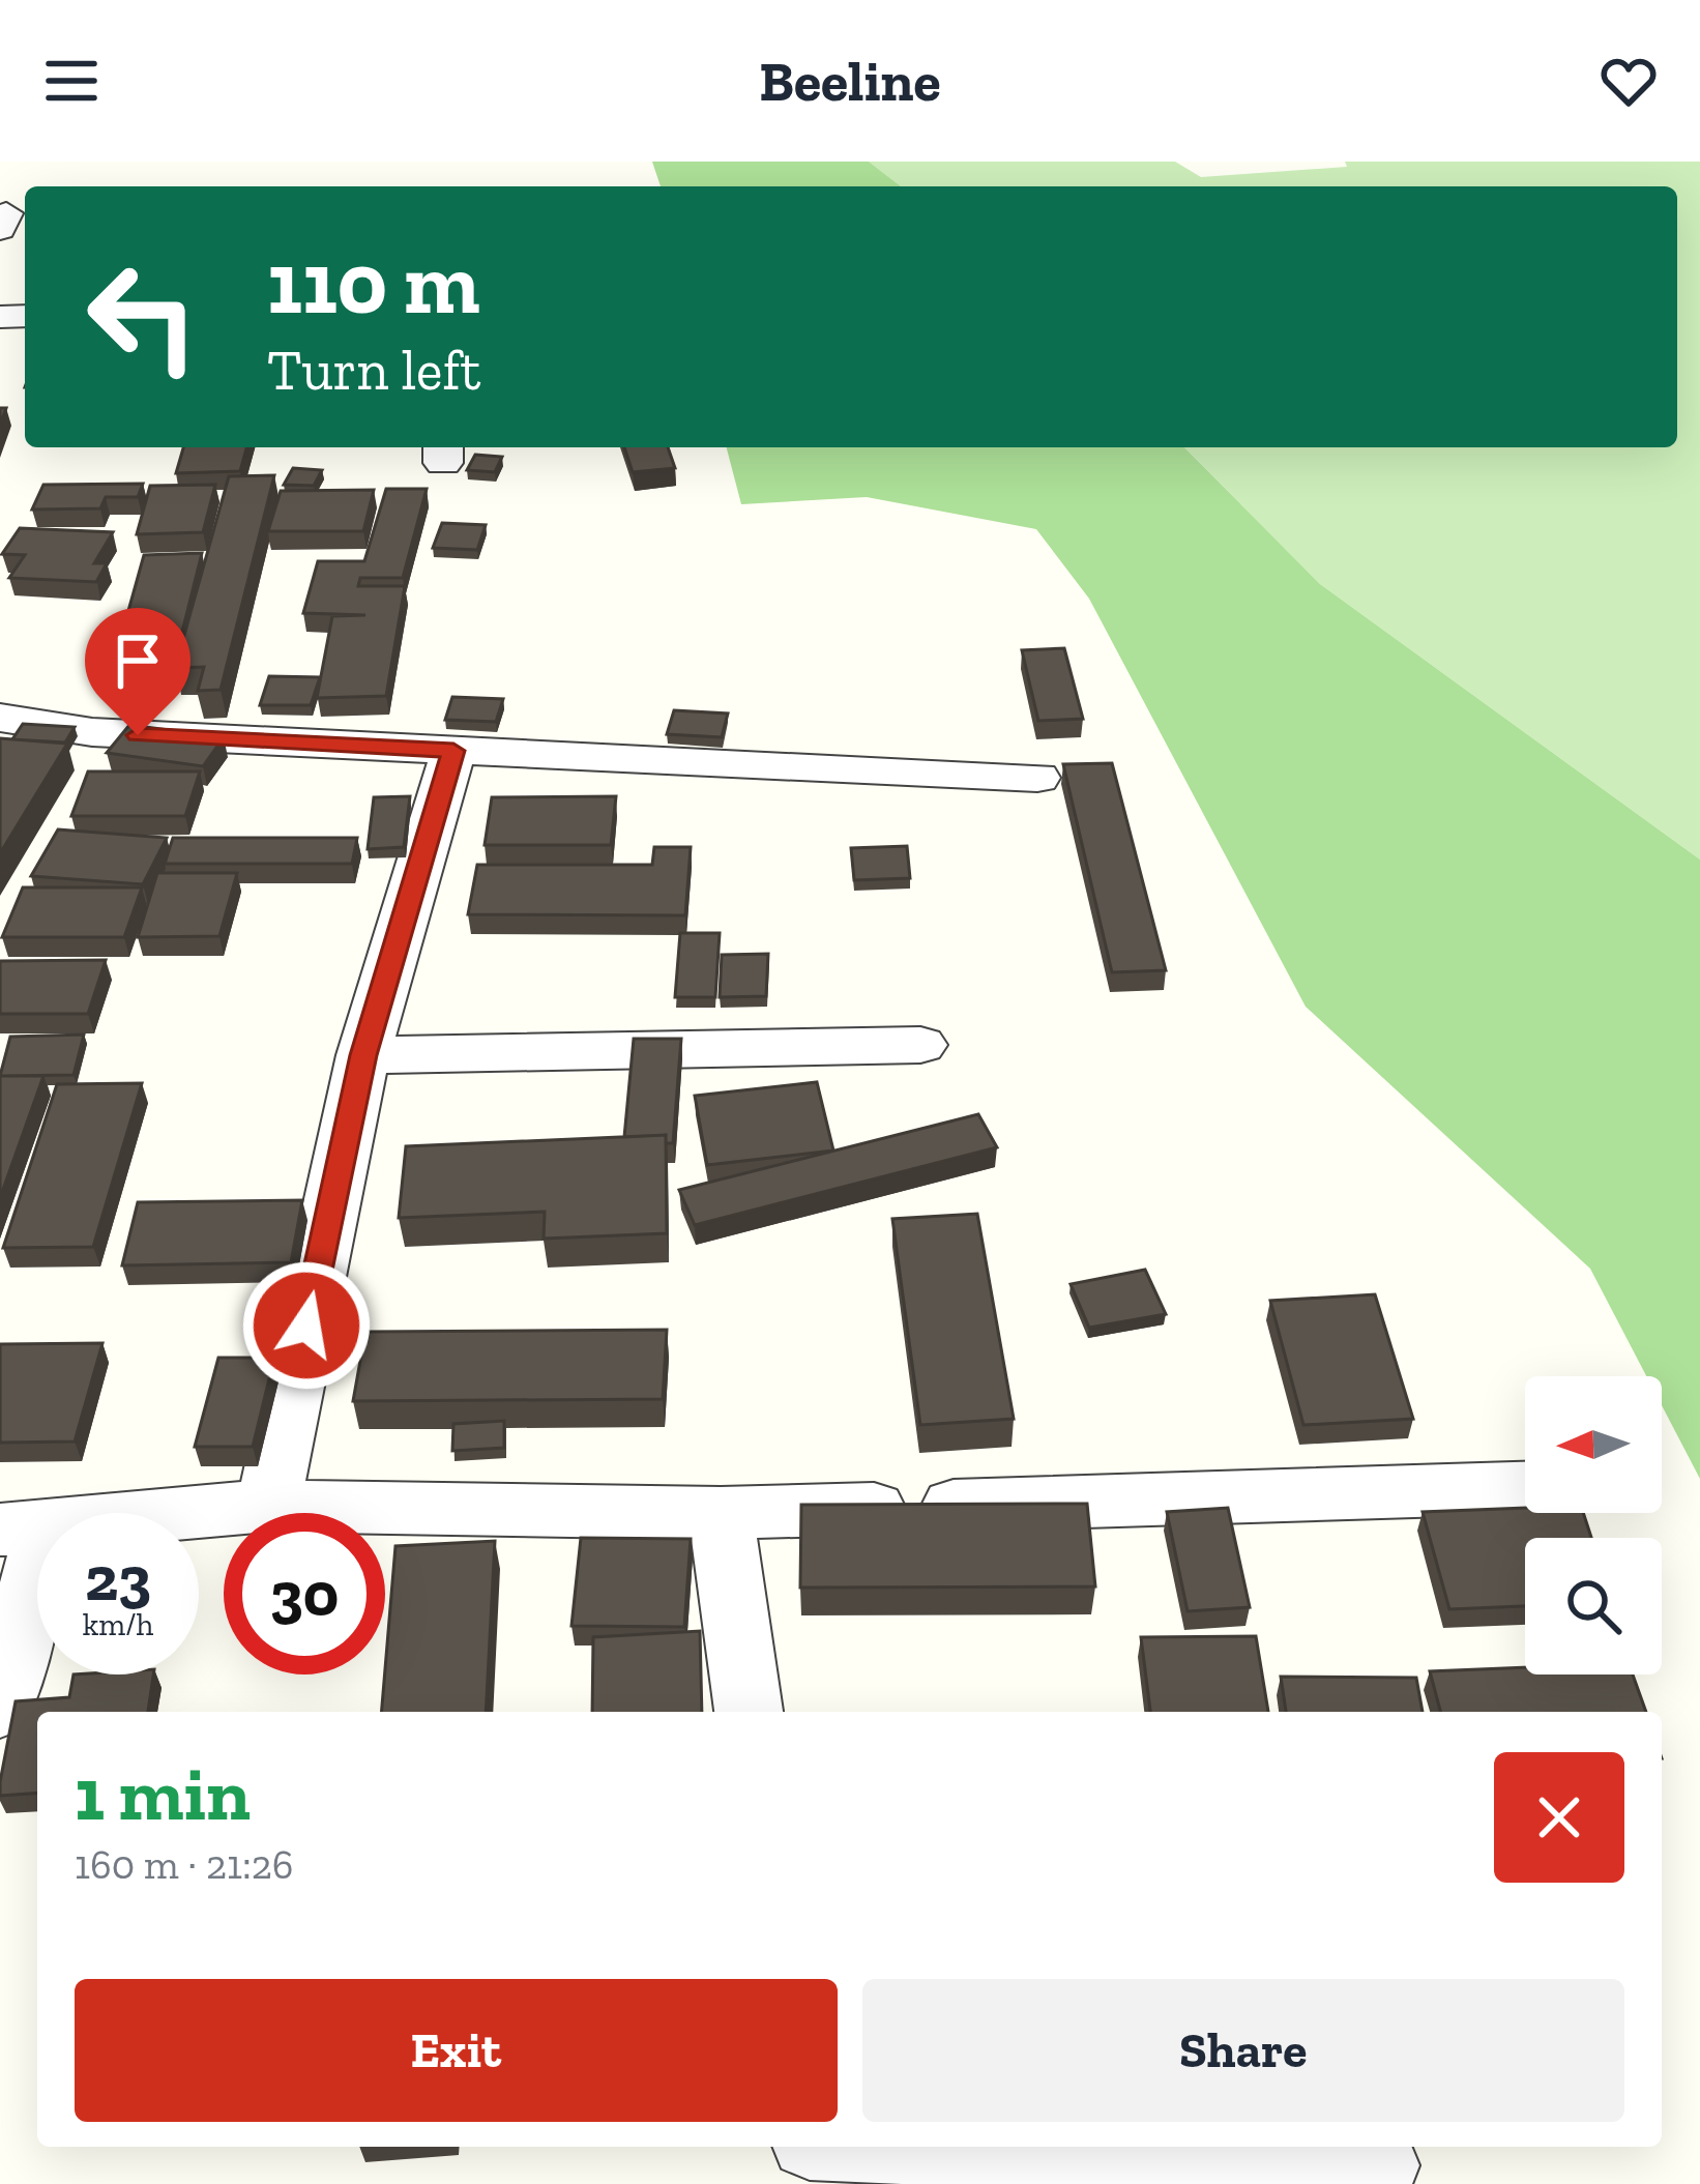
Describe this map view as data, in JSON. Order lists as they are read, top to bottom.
{
  "north": "left",
  "page": {
    "header": "Beeline",
    "turn": ["110 m", "Turn left"],
    "speed": "23 km/h",
    "limit": "30",
    "heading": ["1 min", "160 m · 21:26"],
    "buttons": ["Exit", "Share"]
  }
}
